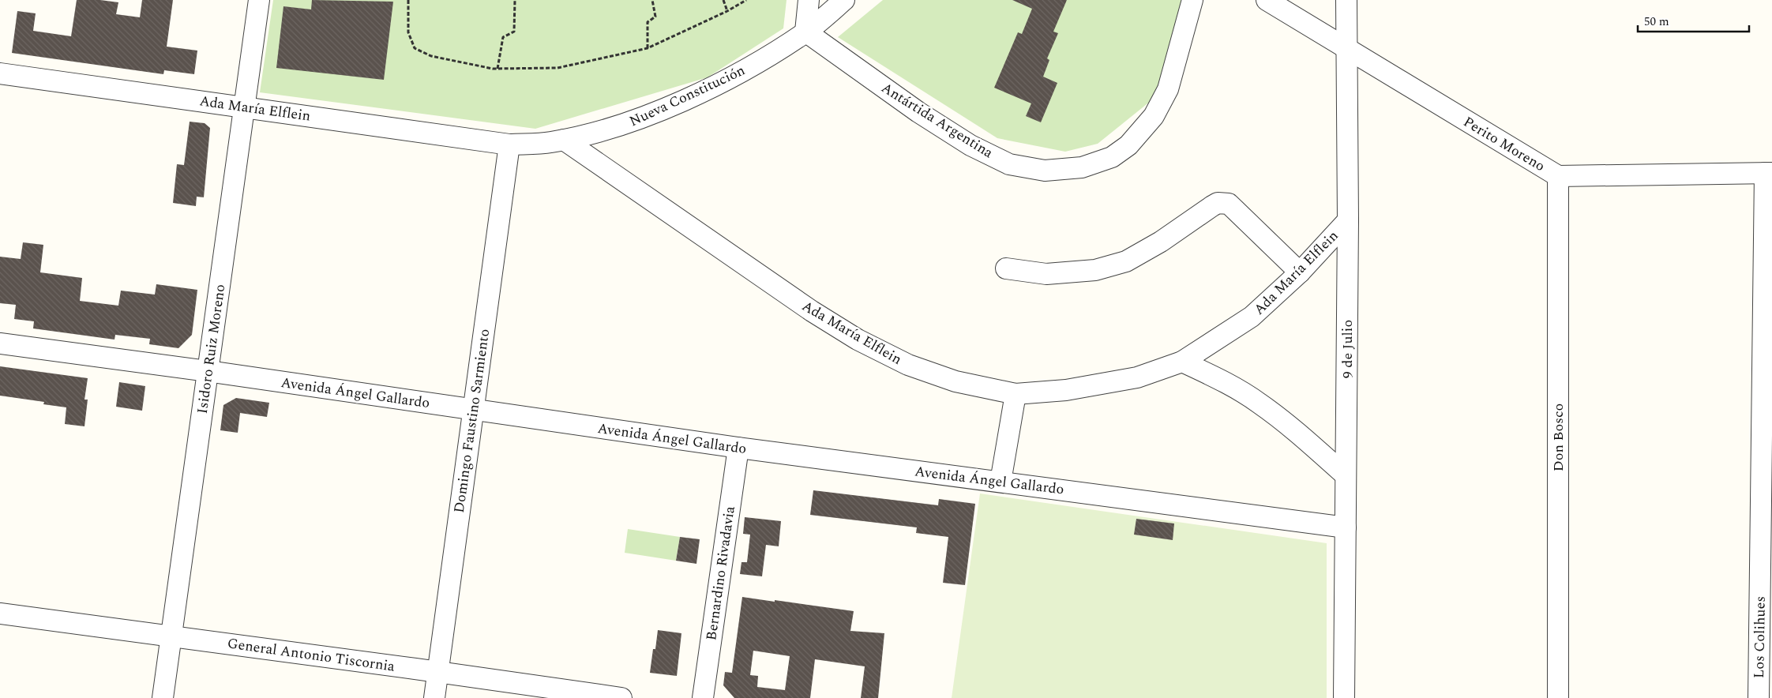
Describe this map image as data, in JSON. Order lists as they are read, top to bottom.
{
  "streets": {
    "street": [
      "Nueva Constitución",
      "Ada María Elflein",
      "Antártida Argentina",
      "Perito Moreno",
      "Isidoro Ruiz Moreno",
      "9 de Julio",
      "Avenida Ángel Gallardo",
      "Domingo Faustino Sarmiento",
      "Don Bosco",
      "Bernardino Rivadavia",
      "Los Colihues",
      "General Antonio Tiscornia"
    ]
  },
  "crossings": [
    ["Nueva Constitución", "Ada María Elflein"],
    ["Nueva Constitución", "Antártida Argentina"],
    ["Nueva Constitución", "Domingo Faustino Sarmiento"],
    ["Ada María Elflein", "Isidoro Ruiz Moreno"],
    ["Ada María Elflein", "9 de Julio"],
    ["Ada María Elflein", "Domingo Faustino Sarmiento"],
    ["Perito Moreno", "9 de Julio"],
    ["Perito Moreno", "Don Bosco"],
    ["Perito Moreno", "Los Colihues"],
    ["Isidoro Ruiz Moreno", "Avenida Ángel Gallardo"],
    ["Isidoro Ruiz Moreno", "General Antonio Tiscornia"],
    ["9 de Julio", "Avenida Ángel Gallardo"],
    ["Avenida Ángel Gallardo", "Domingo Faustino Sarmiento"],
    ["Avenida Ángel Gallardo", "Bernardino Rivadavia"],
    ["Domingo Faustino Sarmiento", "General Antonio Tiscornia"]
  ],
  "scale_bar": "50 m"
}
